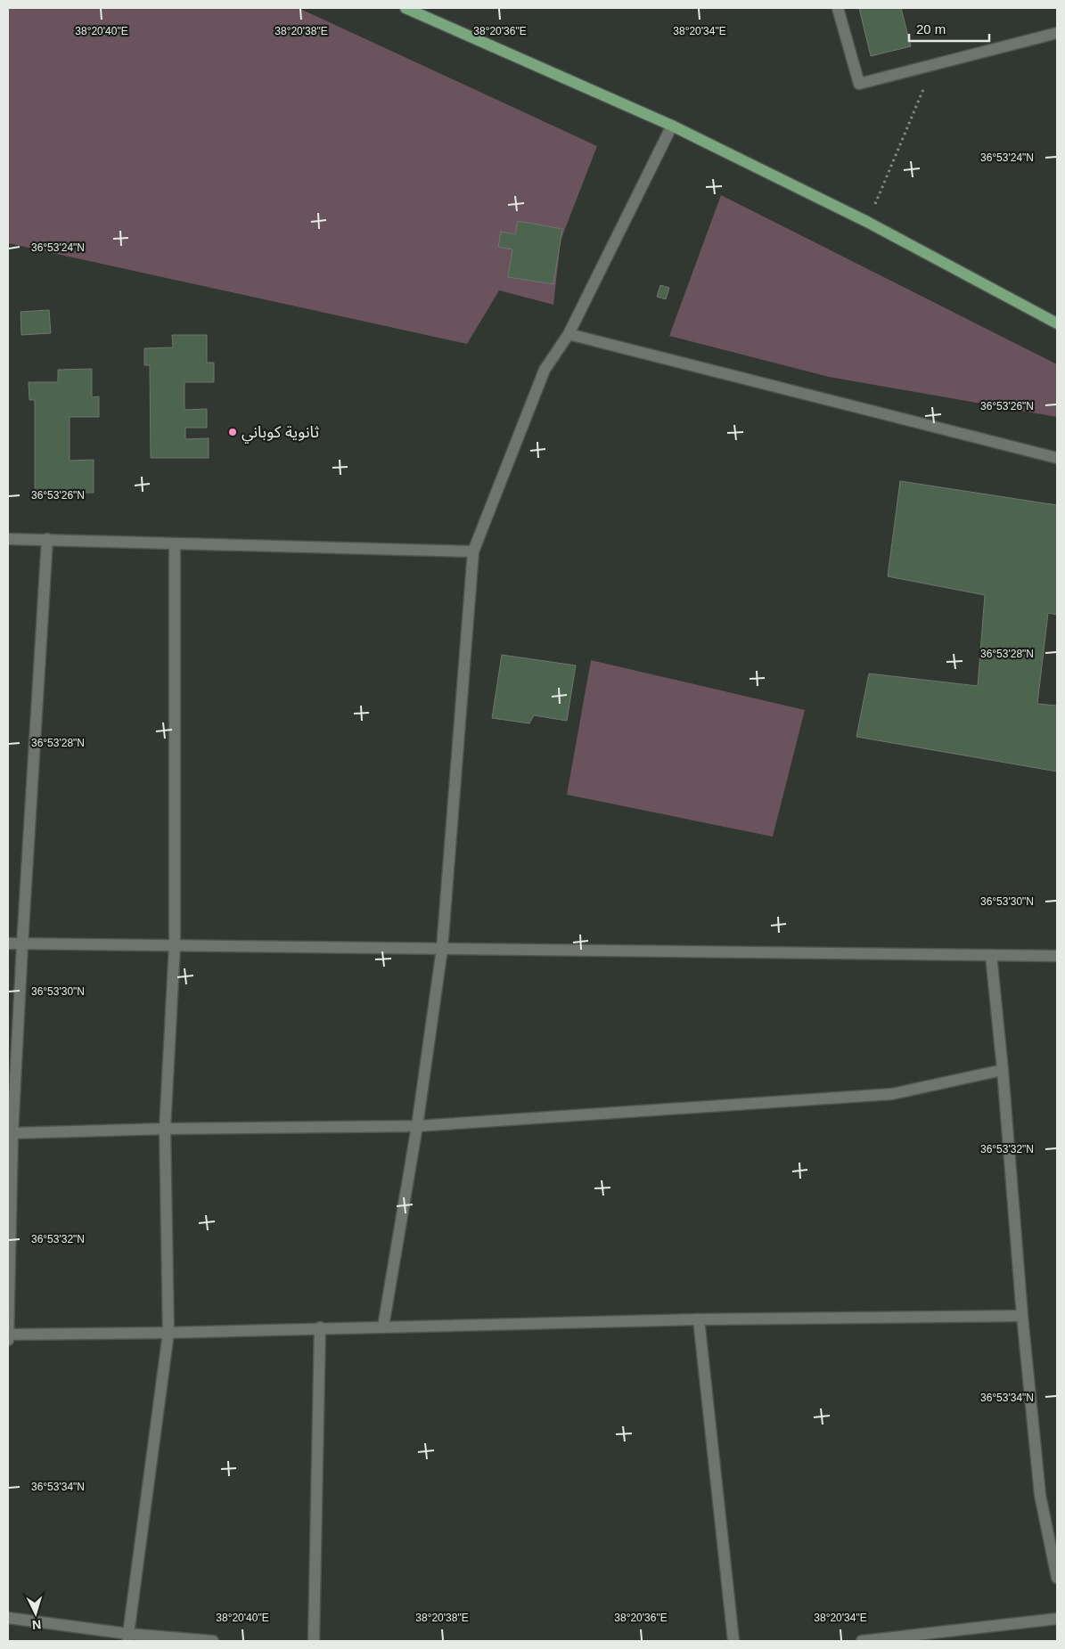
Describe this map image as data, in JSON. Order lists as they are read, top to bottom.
{
  "places": ["ثانوية كوباني"],
  "scale_bar": "20 m",
  "north": "bottom",
  "coordinates": [
    "38°20'40\"E",
    "38°20'38\"E",
    "38°20'36\"E",
    "38°20'34\"E",
    "36°53'24\"N",
    "36°53'26\"N",
    "36°53'28\"N",
    "36°53'30\"N",
    "36°53'32\"N",
    "36°53'34\"N"
  ]
}
